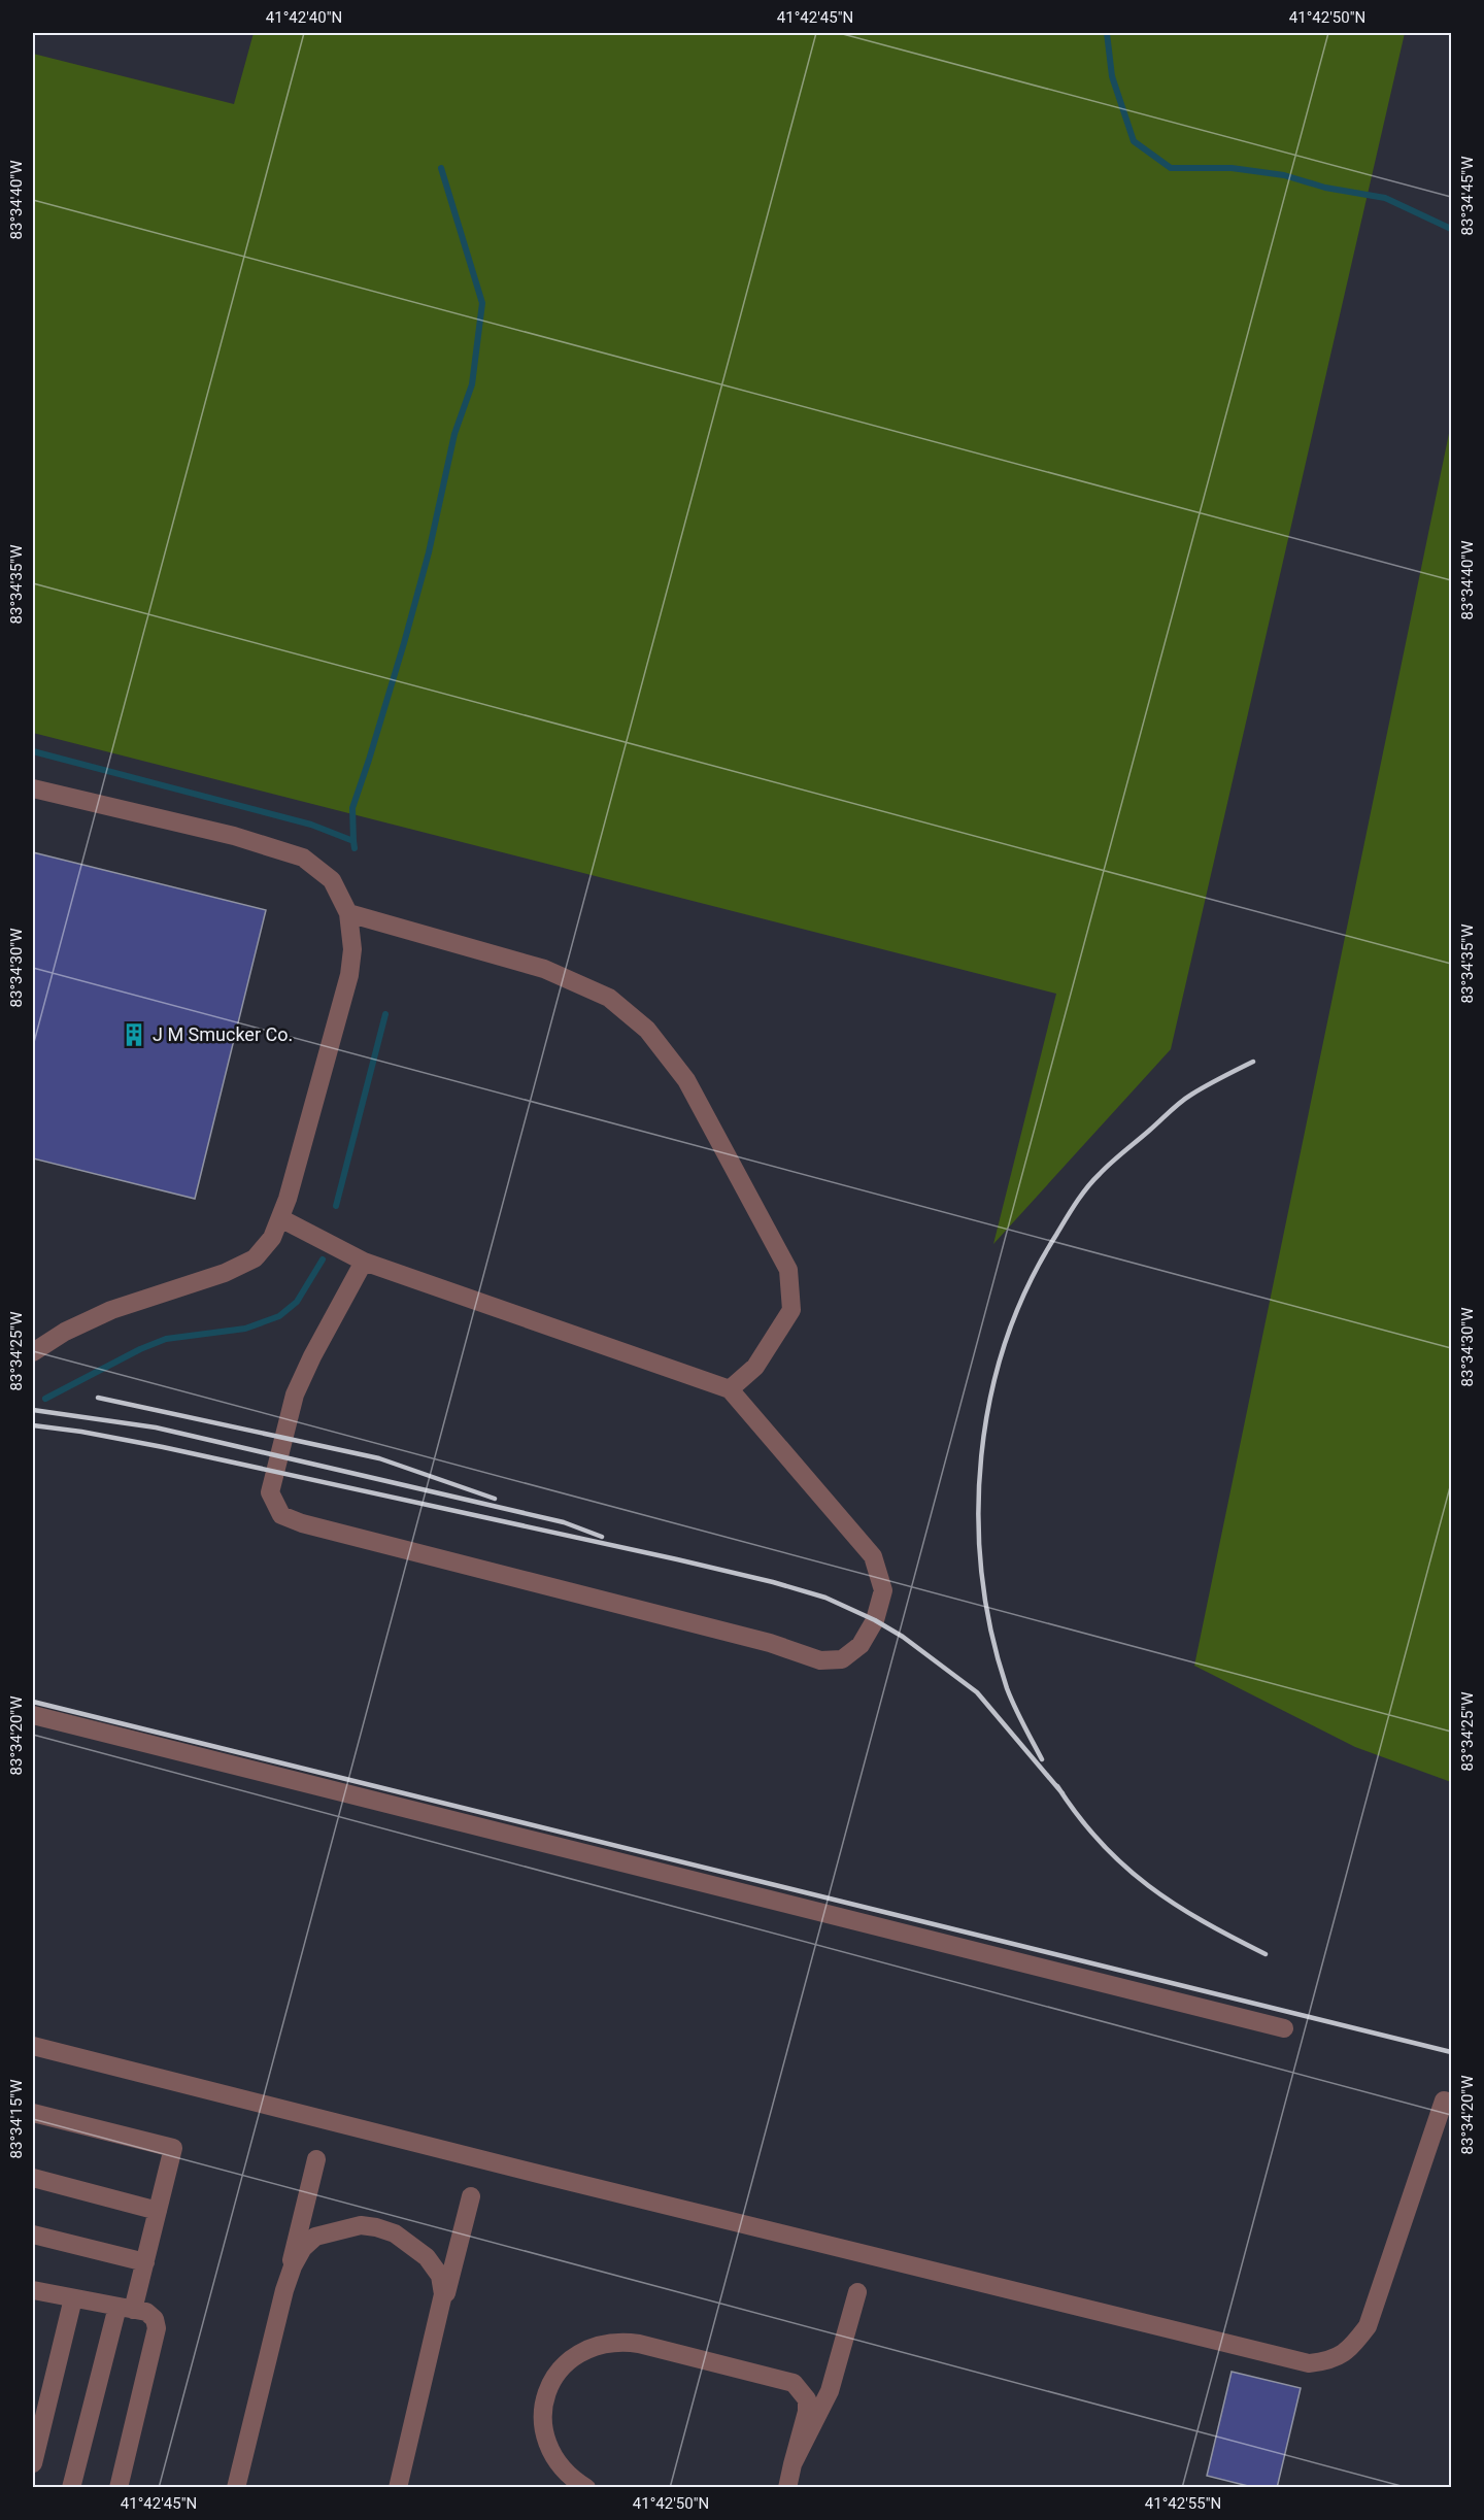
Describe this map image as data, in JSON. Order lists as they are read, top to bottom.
{
  "places": {
    "building": ["J M Smucker Co."]
  },
  "coordinates": [
    "41°42'40\"N",
    "41°42'45\"N",
    "41°42'50\"N",
    "83°34'45\"W",
    "83°34'40\"W",
    "83°34'35\"W",
    "83°34'30\"W",
    "83°34'25\"W",
    "83°34'20\"W",
    "83°34'15\"W",
    "41°42'55\"N"
  ]
}
